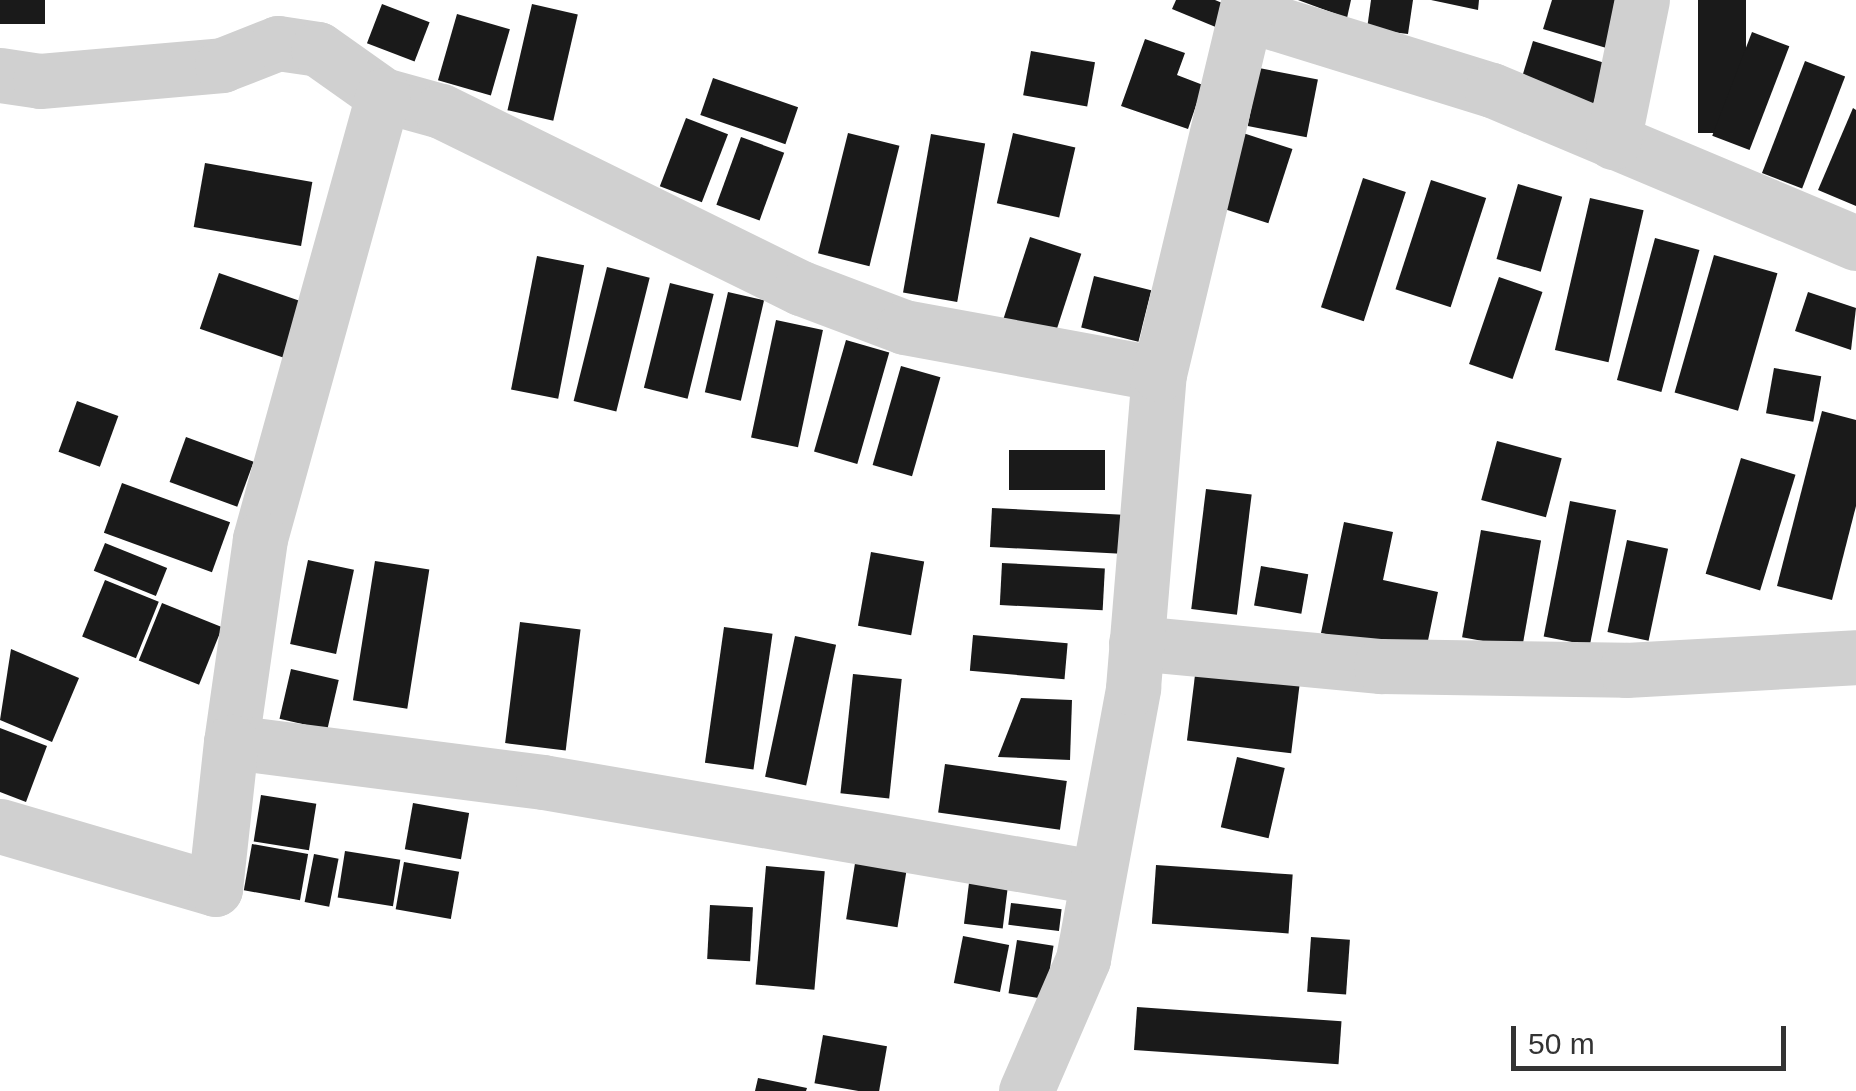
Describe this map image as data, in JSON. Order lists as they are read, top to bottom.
{
  "scale_bar": "50 m"
}
